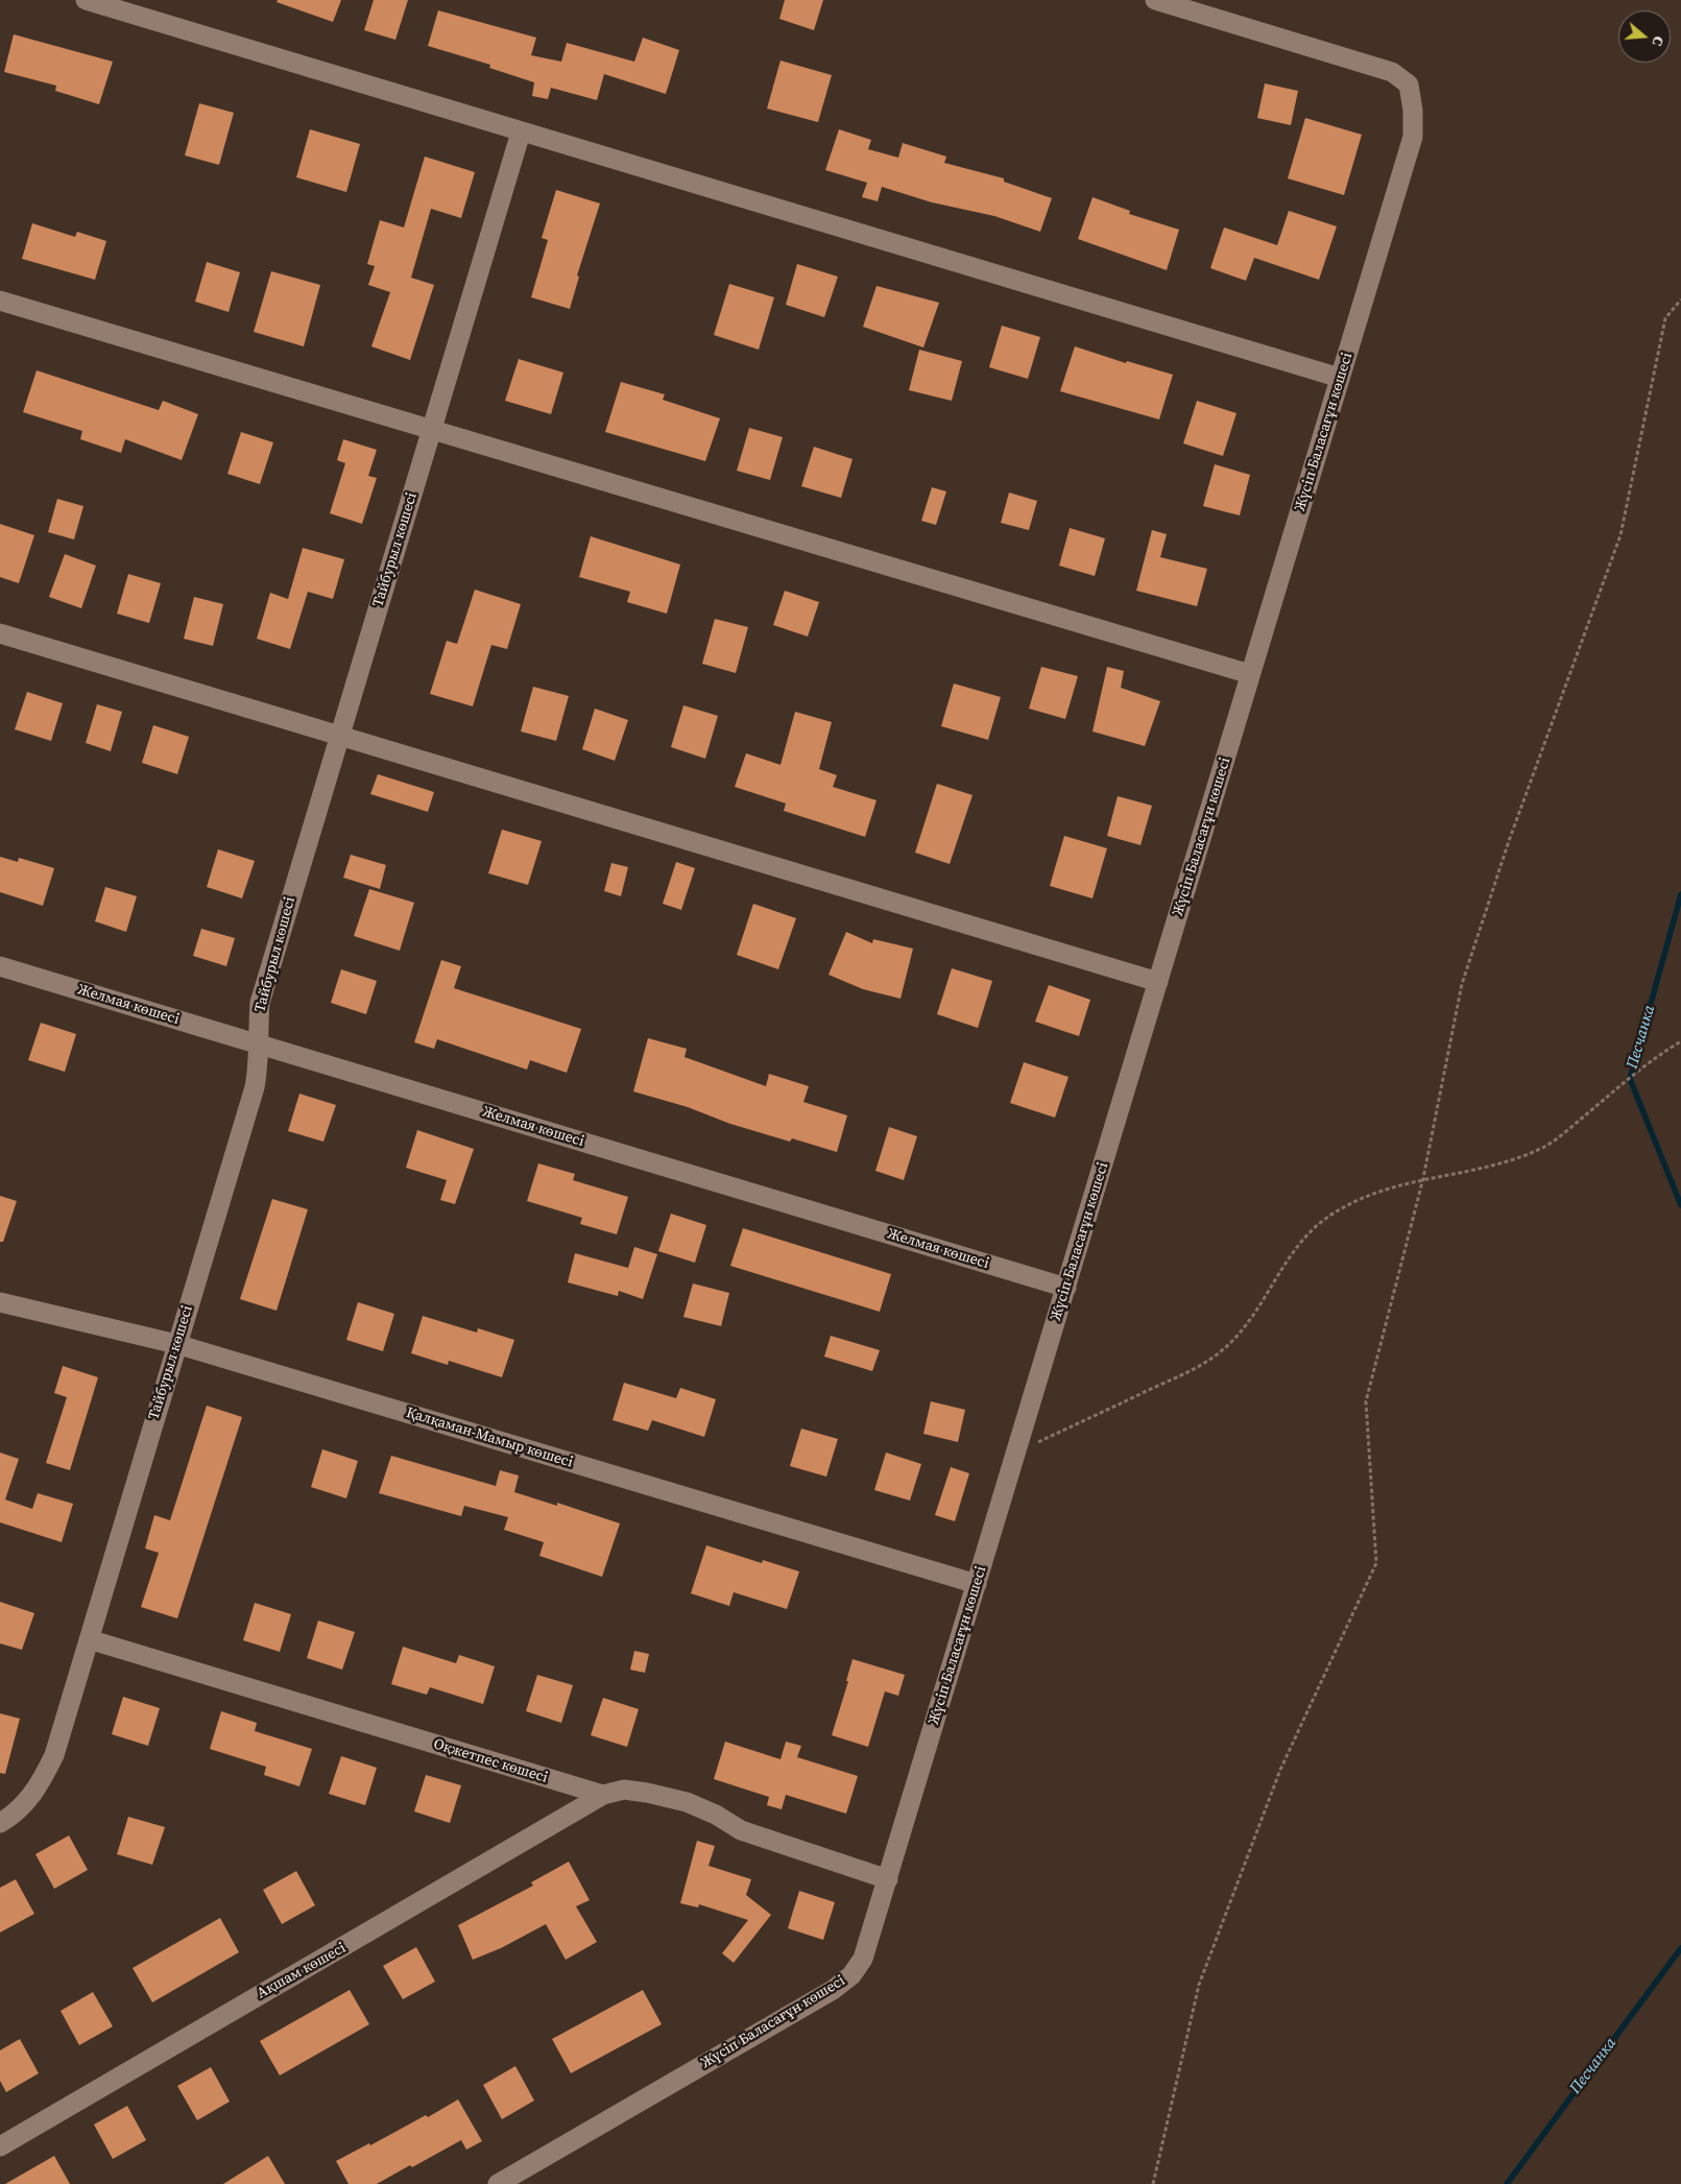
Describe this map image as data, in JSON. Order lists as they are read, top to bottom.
{
  "streets": {
    "street": [
      "Жүсіп Баласағұн көшесі",
      "Тайбурыл көшесі",
      "Желмая көшесі",
      "Қалқаман-Мамыр көшесі",
      "Оқжетпес көшесі",
      "Ақшам көшесі"
    ]
  },
  "crossings": [
    ["Жүсіп Баласағұн көшесі", "Желмая көшесі"],
    ["Жүсіп Баласағұн көшесі", "Қалқаман-Мамыр көшесі"],
    ["Жүсіп Баласағұн көшесі", "Оқжетпес көшесі"],
    ["Тайбурыл көшесі", "Желмая көшесі"],
    ["Тайбурыл көшесі", "Қалқаман-Мамыр көшесі"],
    ["Тайбурыл көшесі", "Оқжетпес көшесі"],
    ["Оқжетпес көшесі", "Ақшам көшесі"]
  ],
  "water": ["Песчанка"],
  "north": "right"
}
